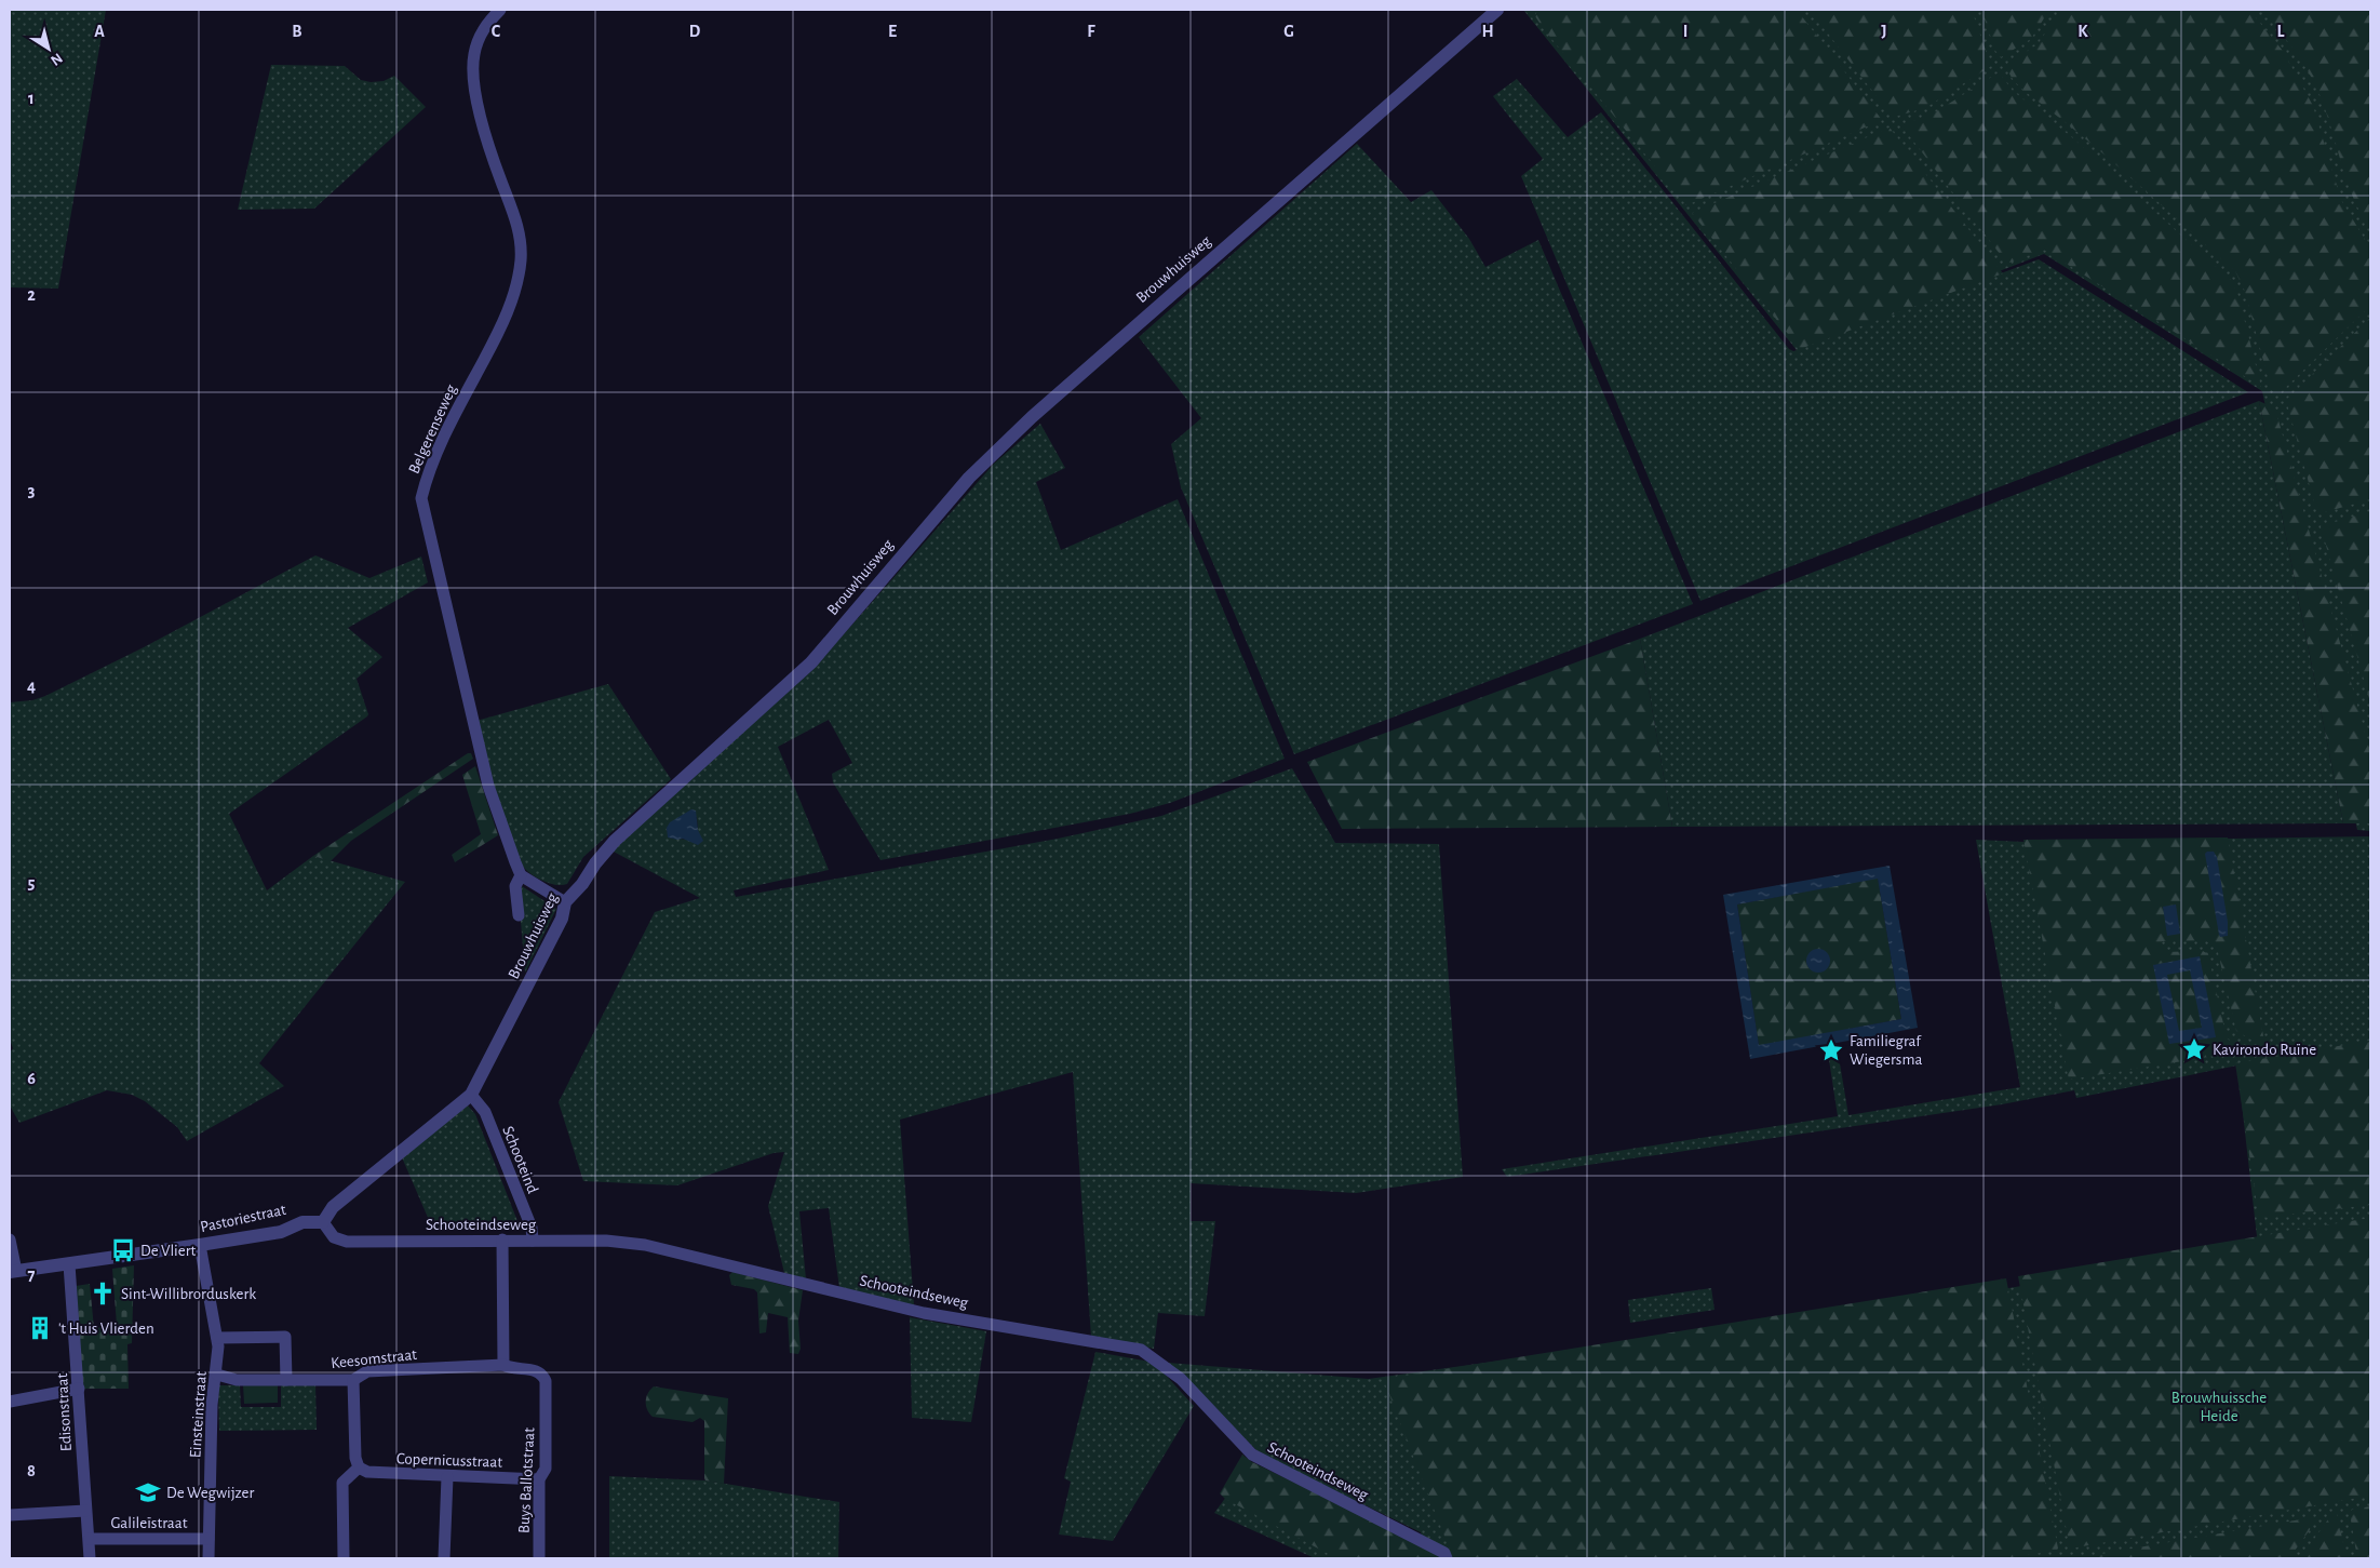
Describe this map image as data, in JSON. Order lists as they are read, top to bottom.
{
  "streets": {
    "street": [
      "Brouwhuisweg",
      "Belgerenseweg",
      "Schooteind",
      "Pastoriestraat",
      "Schooteindseweg",
      "Keesomstraat",
      "Edisonstraat",
      "Einsteinstraat",
      "Copernicusstraat",
      "Buys Ballotstraat",
      "Galileïstraat"
    ]
  },
  "crossings": [
    ["Brouwhuisweg", "Schooteind"],
    ["Brouwhuisweg", "Pastoriestraat"],
    ["Brouwhuisweg", "Schooteindseweg"],
    ["Schooteind", "Schooteindseweg"],
    ["Pastoriestraat", "Schooteindseweg"],
    ["Pastoriestraat", "Edisonstraat"],
    ["Pastoriestraat", "Einsteinstraat"],
    ["Keesomstraat", "Einsteinstraat"],
    ["Keesomstraat", "Buys Ballotstraat"],
    ["Edisonstraat", "Galileïstraat"],
    ["Einsteinstraat", "Galileïstraat"],
    ["Copernicusstraat", "Buys Ballotstraat"]
  ],
  "parks": ["Brouwhuissche Heide"],
  "places": {
    "place": ["Kavirondo Ruïne", "Familiegraf Wiegersma"],
    "bus stop": ["De Vliert"],
    "church": ["Sint-Willibrorduskerk"],
    "building": ["'t Huis Vlierden"],
    "school or university": ["De Wegwijzer"]
  },
  "north": "bottom right",
  "grid": {
    "columns": [
      "A",
      "B",
      "C",
      "D",
      "E",
      "F",
      "G",
      "H",
      "I",
      "J",
      "K",
      "L"
    ],
    "rows": [
      "1",
      "2",
      "3",
      "4",
      "5",
      "6",
      "7",
      "8"
    ]
  }
}
